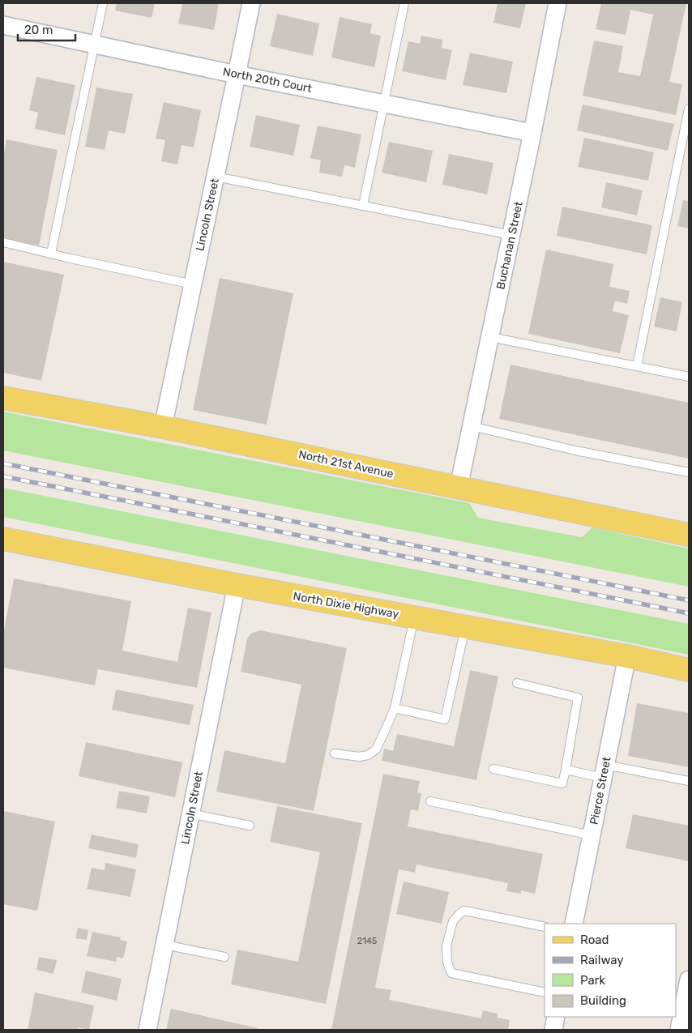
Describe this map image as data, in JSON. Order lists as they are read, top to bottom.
{
  "streets": {
    "main road": ["North 21st Avenue", "North Dixie Highway"],
    "street": [
      "North 20th Court",
      "Lincoln Street",
      "Buchanan Street",
      "Pierce Street"
    ]
  },
  "crossings": [
    ["North 20th Court", "Lincoln Street"],
    ["North 20th Court", "Buchanan Street"],
    ["Lincoln Street", "North 21st Avenue"],
    ["Lincoln Street", "North Dixie Highway"],
    ["Buchanan Street", "North 21st Avenue"],
    ["North Dixie Highway", "Pierce Street"]
  ],
  "house_numbers": ["2145"],
  "legend": [
    "Road",
    "Railway",
    "Park",
    "Building"
  ],
  "scale_bar": "20 m"
}
